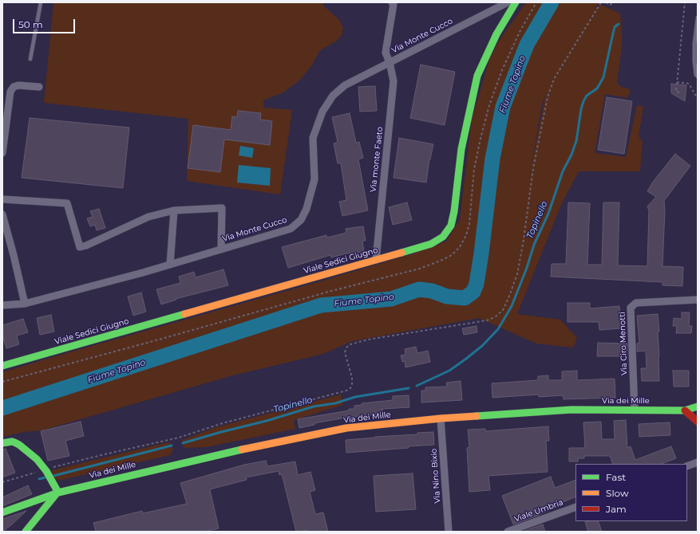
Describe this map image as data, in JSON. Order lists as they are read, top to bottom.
{
  "streets": {
    "street": [
      "Via Monte Cucco",
      "Via monte Faeto",
      "Viale Sedici Giugno",
      "Via Ciro Menotti",
      "Via dei Mille",
      "Via Nino Bixio",
      "Viale Umbria"
    ]
  },
  "crossings": [
    ["Via Monte Cucco", "Via monte Faeto"],
    ["Via monte Faeto", "Viale Sedici Giugno"],
    ["Via Ciro Menotti", "Via dei Mille"],
    ["Via dei Mille", "Via Nino Bixio"]
  ],
  "water": ["Fiume Topino", "Topinello"],
  "legend": ["Fast", "Slow", "Jam"],
  "scale_bar": "50 m"
}
